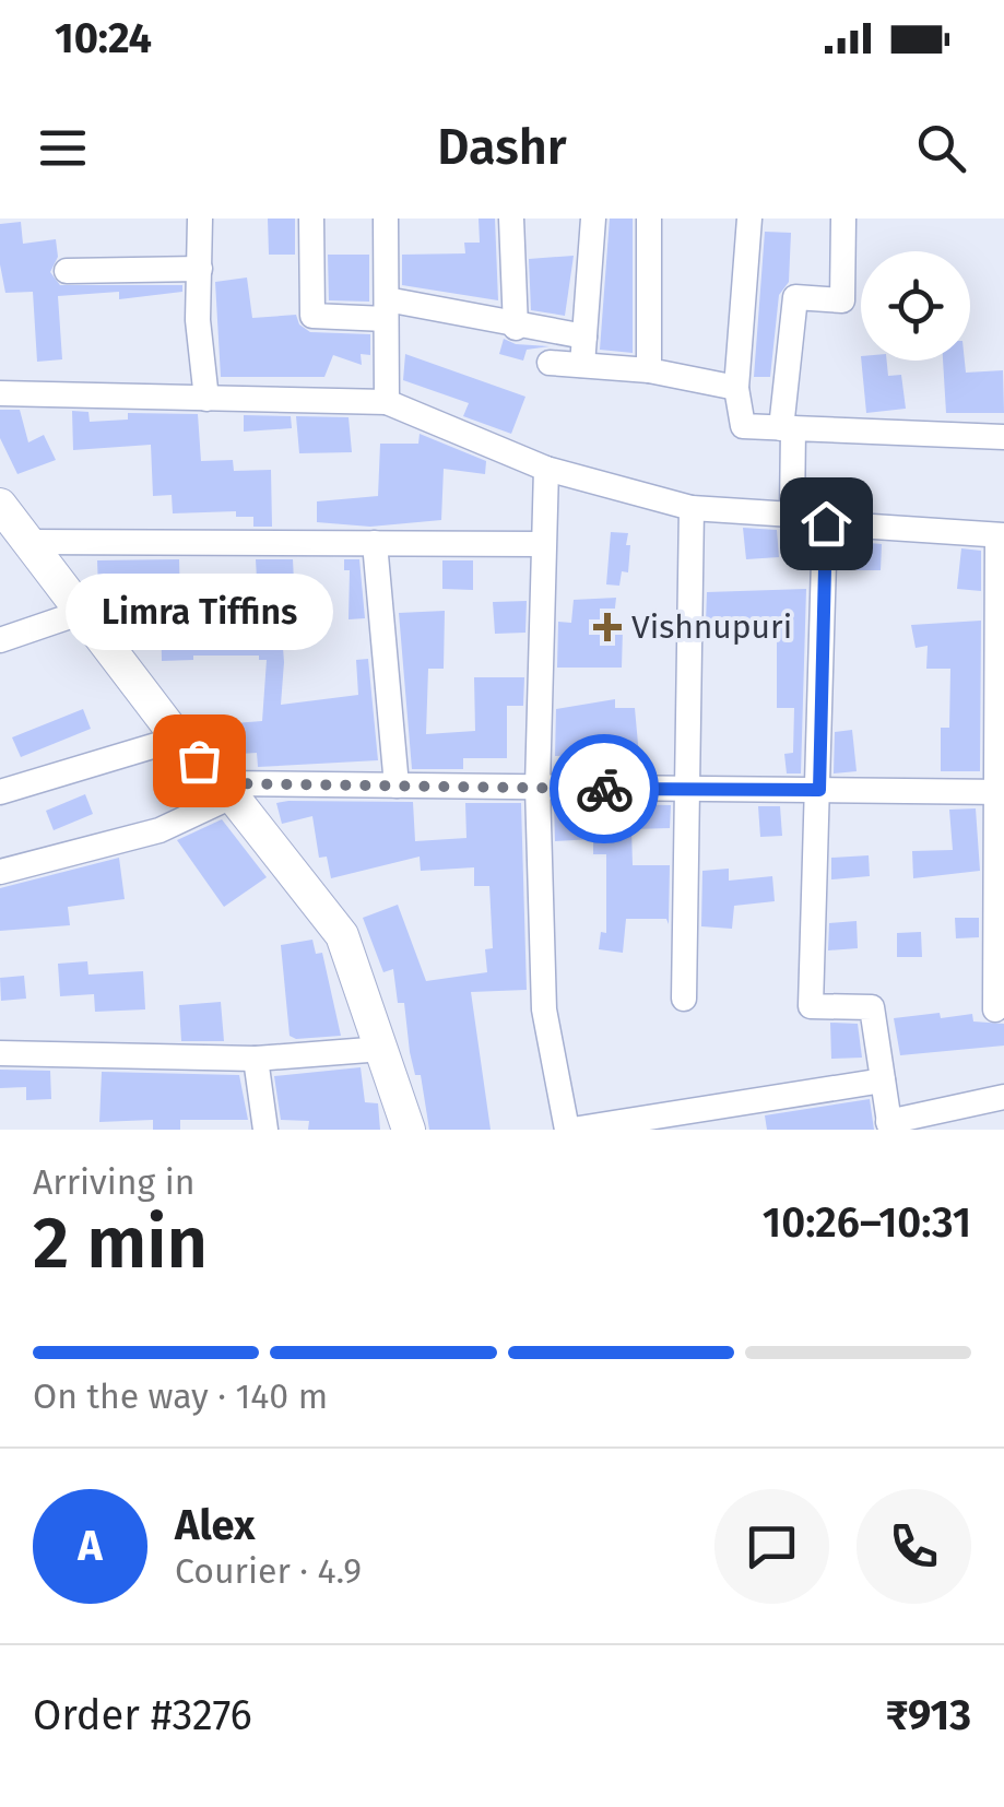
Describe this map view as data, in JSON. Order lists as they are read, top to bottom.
{
  "places": {
    "health": ["Vishnupuri"],
    "other": ["Limra Tiffins"]
  },
  "page": {
    "status": "10:24",
    "header": "Dashr",
    "bubble": "Limra Tiffins",
    "heading": ["2 min", "Arriving in", "10:26–10:31"],
    "panel": [
      "Alex",
      "Courier · 4.9",
      "Order #3276",
      "₹913"
    ],
    "bar": "On the way · 140 m",
    "round": "A"
  }
}
